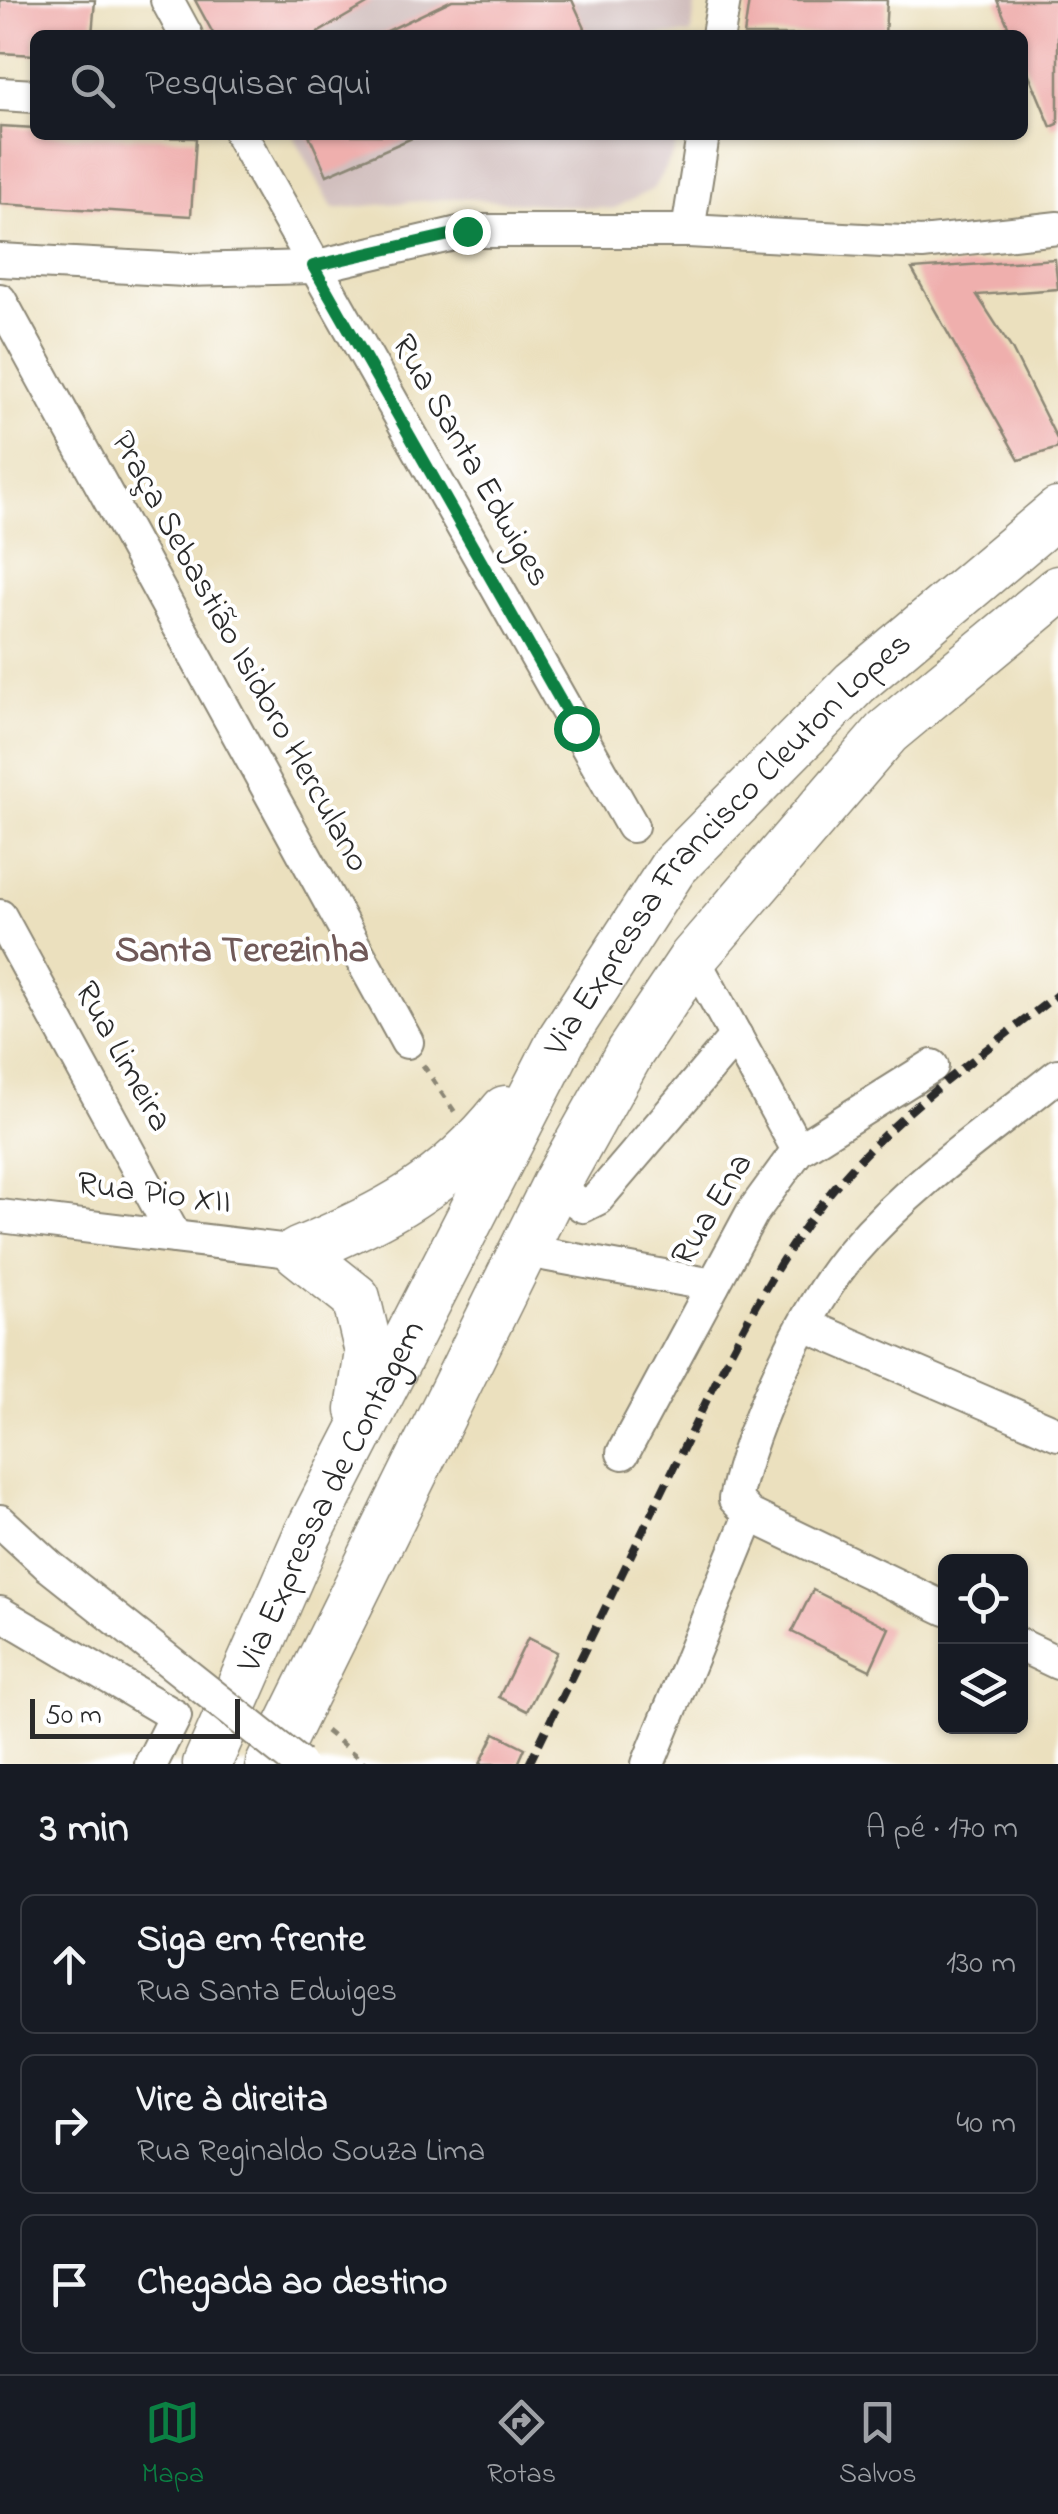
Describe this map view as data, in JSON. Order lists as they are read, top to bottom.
{
  "streets": {
    "highway": ["Via Expressa Francisco Cleuton Lopes", "Via Expressa de Contagem"],
    "street": [
      "Rua Santa Edwiges",
      "Praça Sebastião Isidoro Herculano",
      "Rua Limeira",
      "Rua Pio XII",
      "Rua Ena"
    ]
  },
  "crossings": [
    ["Via Expressa Francisco Cleuton Lopes", "Via Expressa de Contagem"],
    ["Rua Limeira", "Rua Pio XII"]
  ],
  "districts": ["Santa Terezinha"],
  "scale_bar": "50 m",
  "page": {
    "search": "Pesquisar aqui",
    "scale": "50 m",
    "heading": ["3 min", "A pé · 170 m"],
    "list": [
      ["Siga em frente", "Rua Santa Edwiges", "130 m"],
      ["Vire à direita", "Rua Reginaldo Souza Lima", "40 m"],
      "Chegada ao destino"
    ],
    "nav": ["Mapa", "Rotas", "Salvos"]
  }
}
